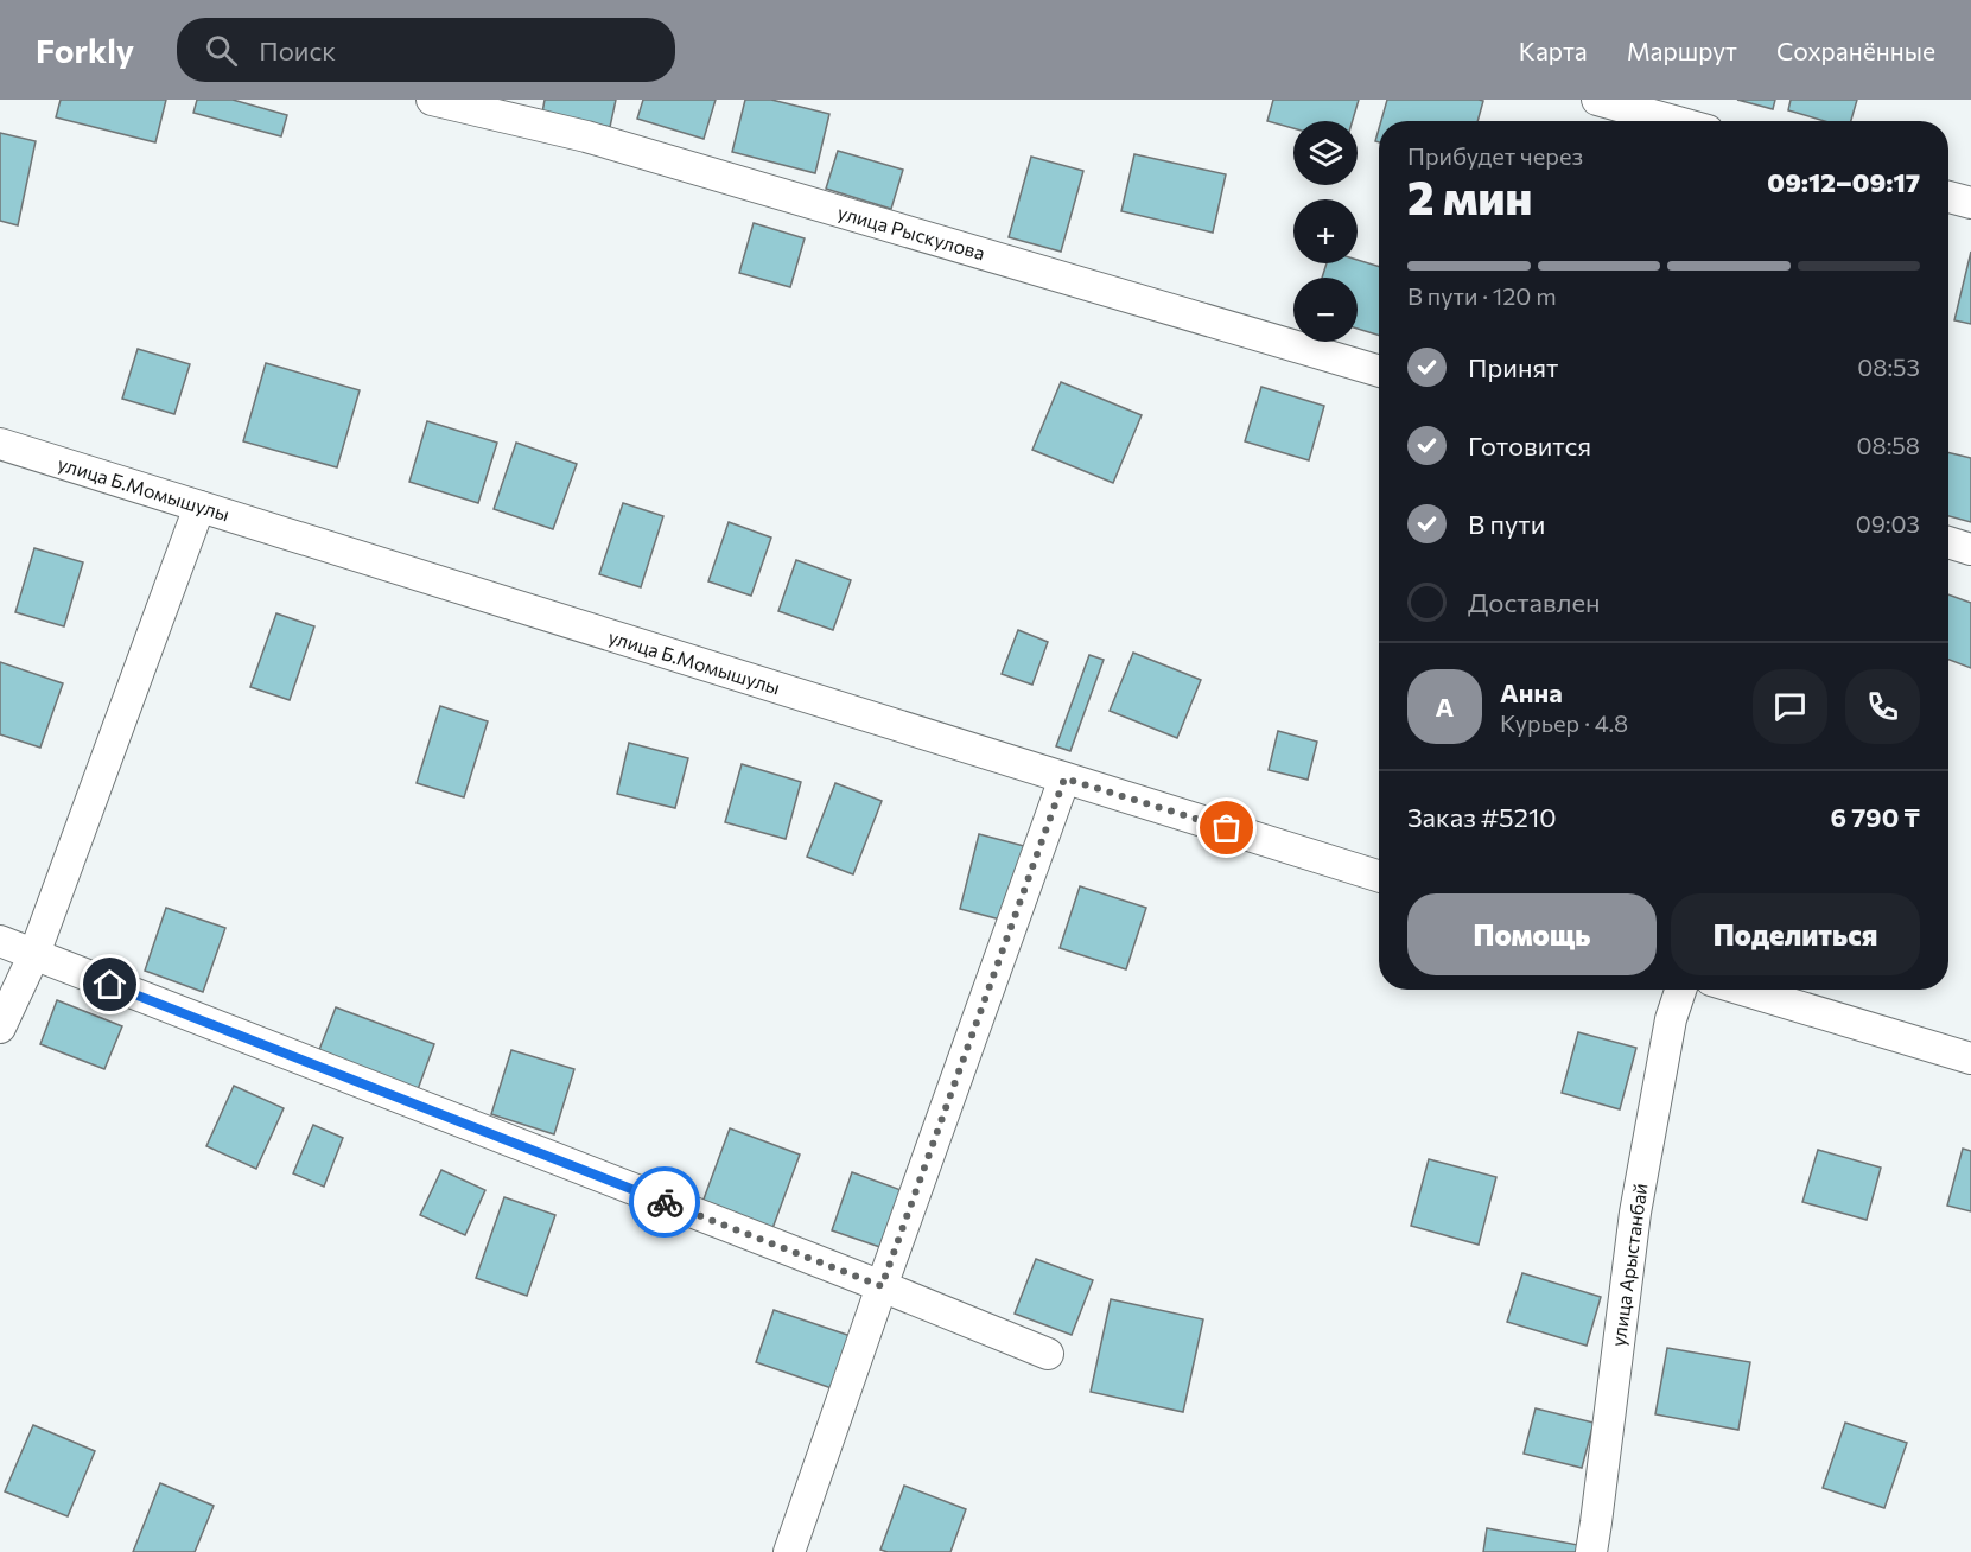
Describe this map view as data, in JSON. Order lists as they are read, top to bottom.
{
  "streets": {
    "street": ["улица Рыскулова", "улица Б.Момышулы", "улица Арыстанбай"]
  },
  "page": {
    "header": "Forkly",
    "search": "Поиск",
    "nav": ["Карта", "Маршрут", "Сохранённые"],
    "map_buttons": ["+", "−"],
    "heading": ["2 мин", "Прибудет через", "09:12–09:17"],
    "panel": [
      "Анна",
      "Курьер · 4.8",
      "Заказ #5210",
      "6 790 ₸"
    ],
    "bar": "В пути · 120 m",
    "list": [
      ["Принят", "08:53"],
      ["Готовится", "08:58"],
      ["В пути", "09:03"],
      "Доставлен"
    ],
    "round": "А",
    "buttons": ["Помощь", "Поделиться"]
  }
}
